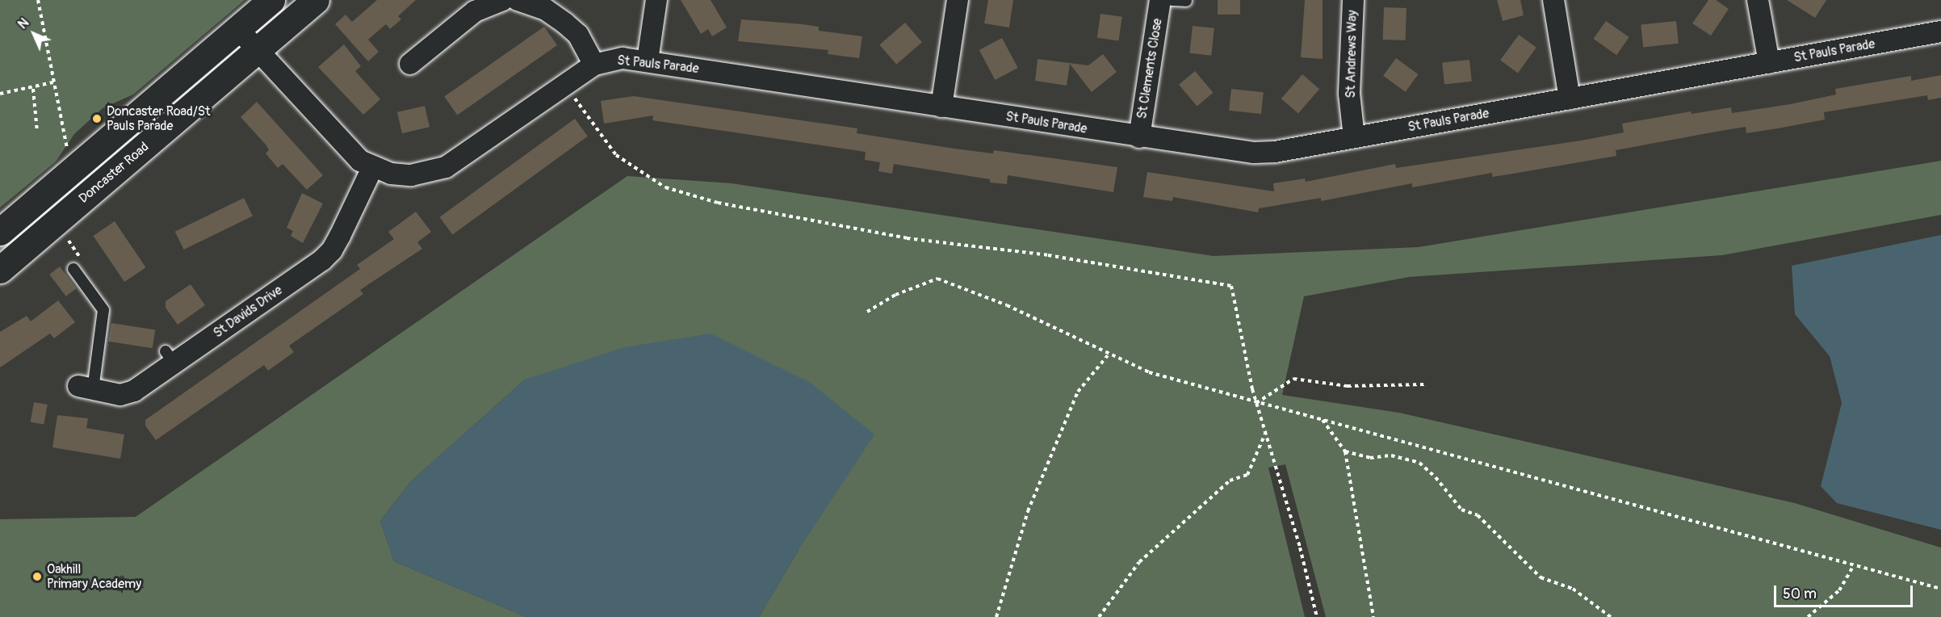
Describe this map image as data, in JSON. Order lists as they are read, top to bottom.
{
  "streets": {
    "highway": ["Doncaster Road"],
    "street": [
      "St Pauls Parade",
      "St Andrews Way",
      "St Clements Close",
      "St Davids Drive"
    ]
  },
  "crossings": [
    ["St Pauls Parade", "St Andrews Way"],
    ["St Pauls Parade", "St Clements Close"],
    ["St Pauls Parade", "Doncaster Road"],
    ["St Pauls Parade", "St Davids Drive"]
  ],
  "places": ["Doncaster Road/St Pauls Parade", "Oakhill Primary Academy"],
  "scale_bar": "50 m",
  "north": "top left"
}
